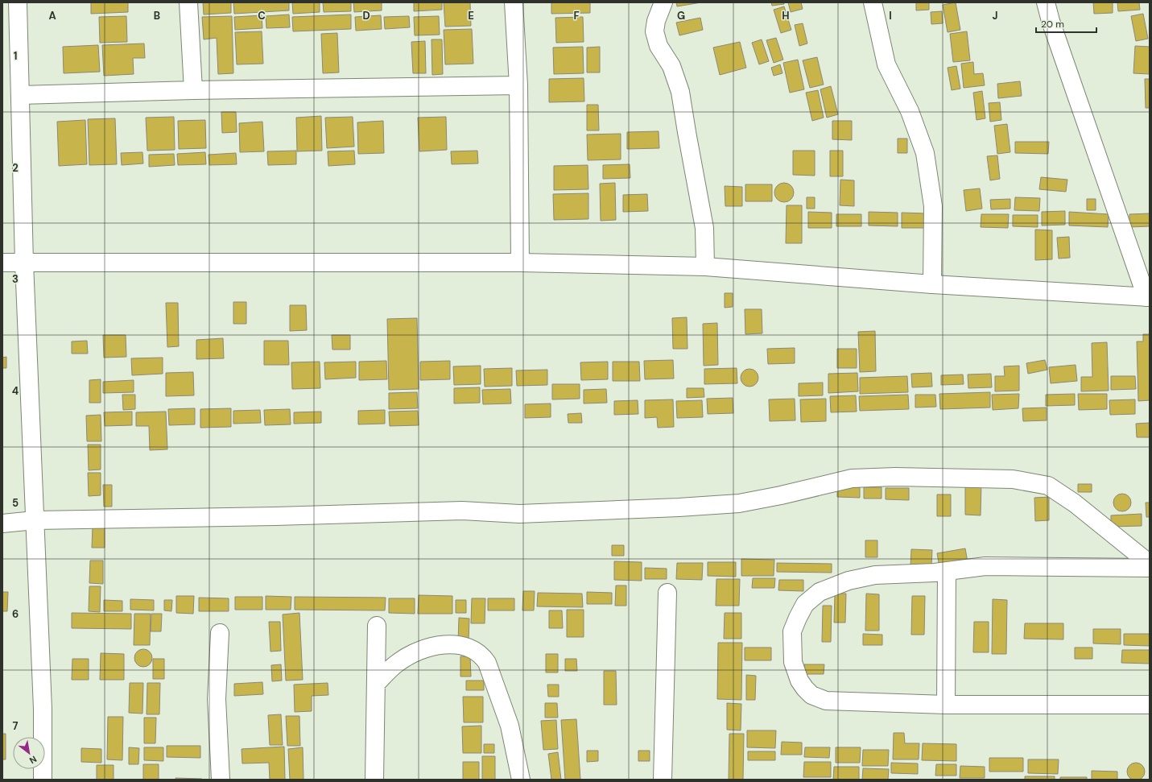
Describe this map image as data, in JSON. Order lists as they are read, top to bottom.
{
  "scale_bar": "20 m",
  "north": "bottom right",
  "grid": {
    "columns": [
      "A",
      "B",
      "C",
      "D",
      "E",
      "F",
      "G",
      "H",
      "I",
      "J"
    ],
    "rows": [
      "1",
      "2",
      "3",
      "4",
      "5",
      "6",
      "7"
    ]
  }
}
